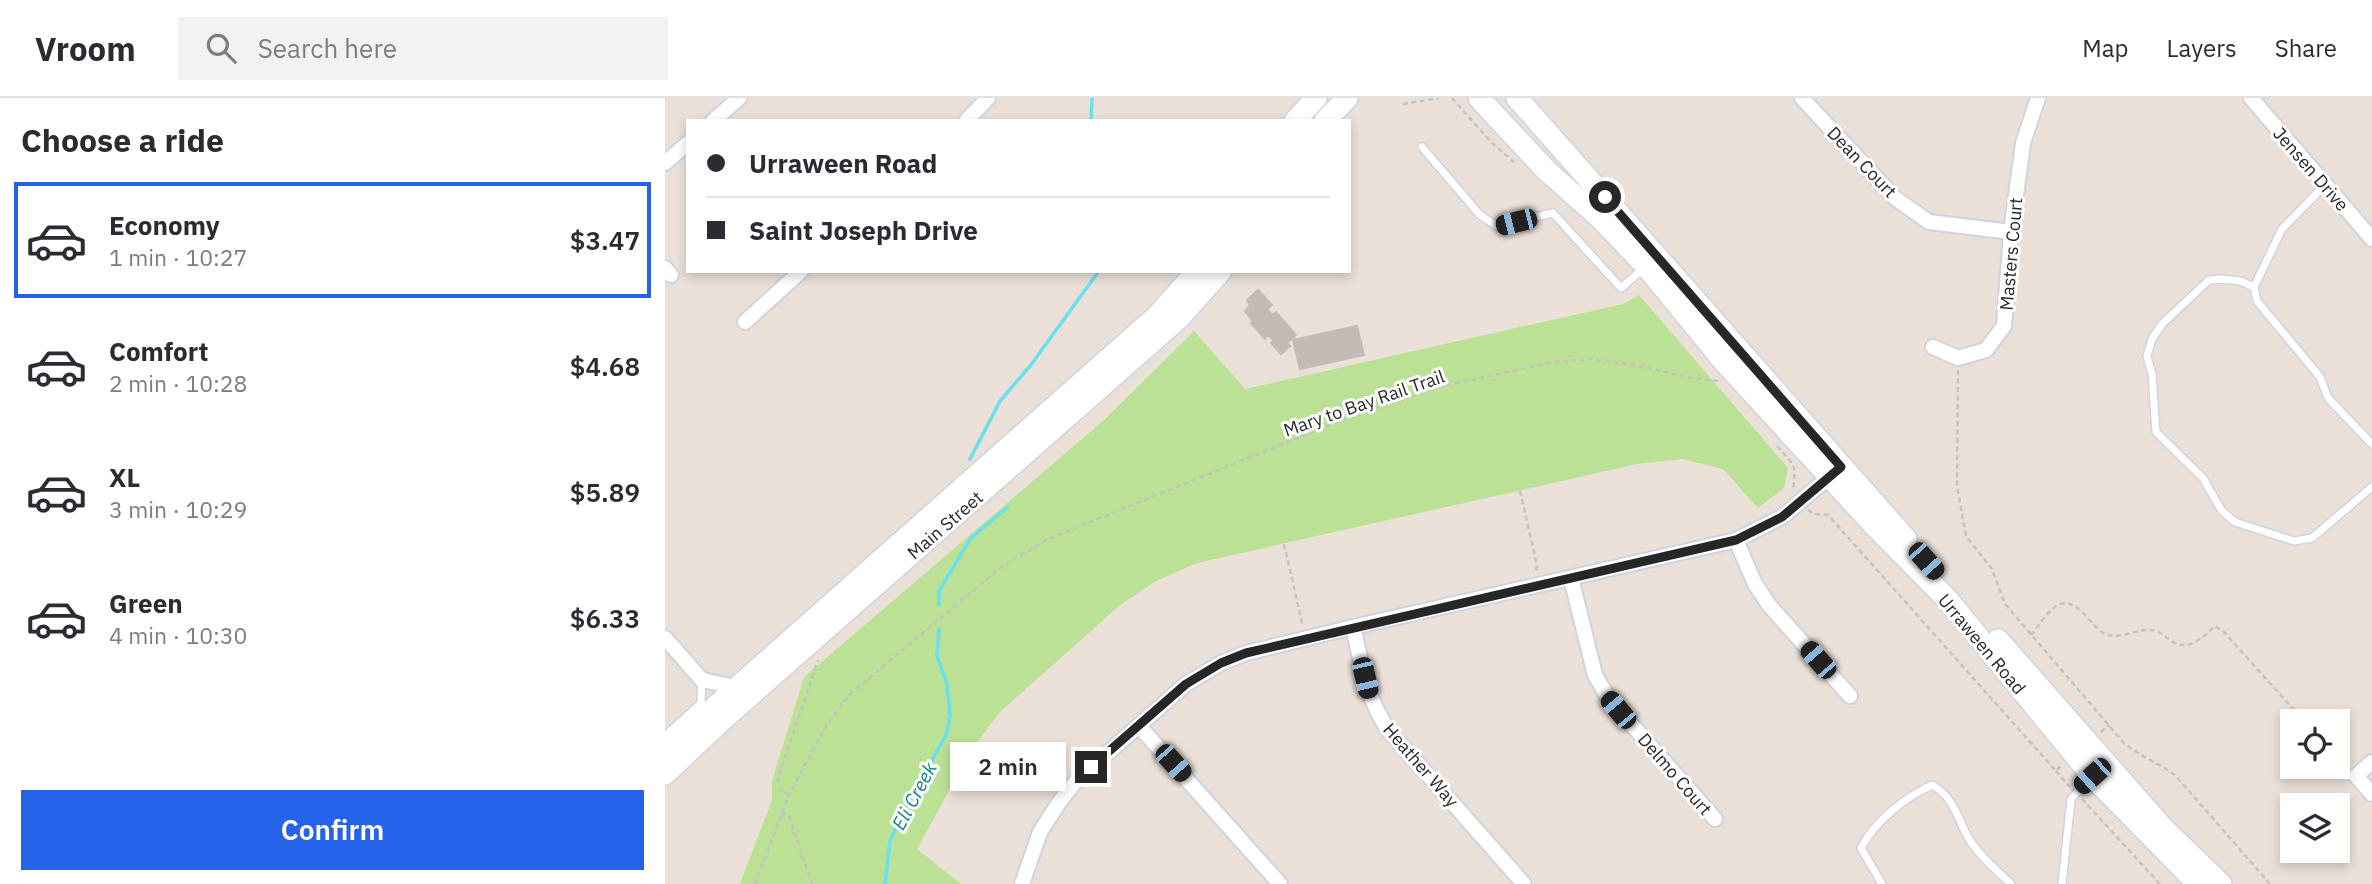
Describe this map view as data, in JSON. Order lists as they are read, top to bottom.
{
  "streets": {
    "main road": ["Main Street", "Urraween Road"],
    "street": [
      "Dean Court",
      "Jensen Drive",
      "Masters Court",
      "Heather Way",
      "Delmo Court"
    ],
    "path": ["Mary to Bay Rail Trail"]
  },
  "crossings": [
    ["Dean Court", "Masters Court"]
  ],
  "water": ["Eli Creek"],
  "page": {
    "header": "Vroom",
    "search": "Search here",
    "nav": ["Map", "Layers", "Share"],
    "heading": "Choose a ride",
    "banner": ["Urraween Road", "Saint Joseph Drive"],
    "list": [
      {
        "name": "Economy",
        "note": "1 min · 10:27",
        "value": "$3.47"
      },
      {
        "name": "Comfort",
        "note": "2 min · 10:28",
        "value": "$4.68"
      },
      {
        "name": "XL",
        "note": "3 min · 10:29",
        "value": "$5.89"
      },
      {
        "name": "Green",
        "note": "4 min · 10:30",
        "value": "$6.33"
      }
    ],
    "bubble": "2 min",
    "buttons": "Confirm"
  }
}
